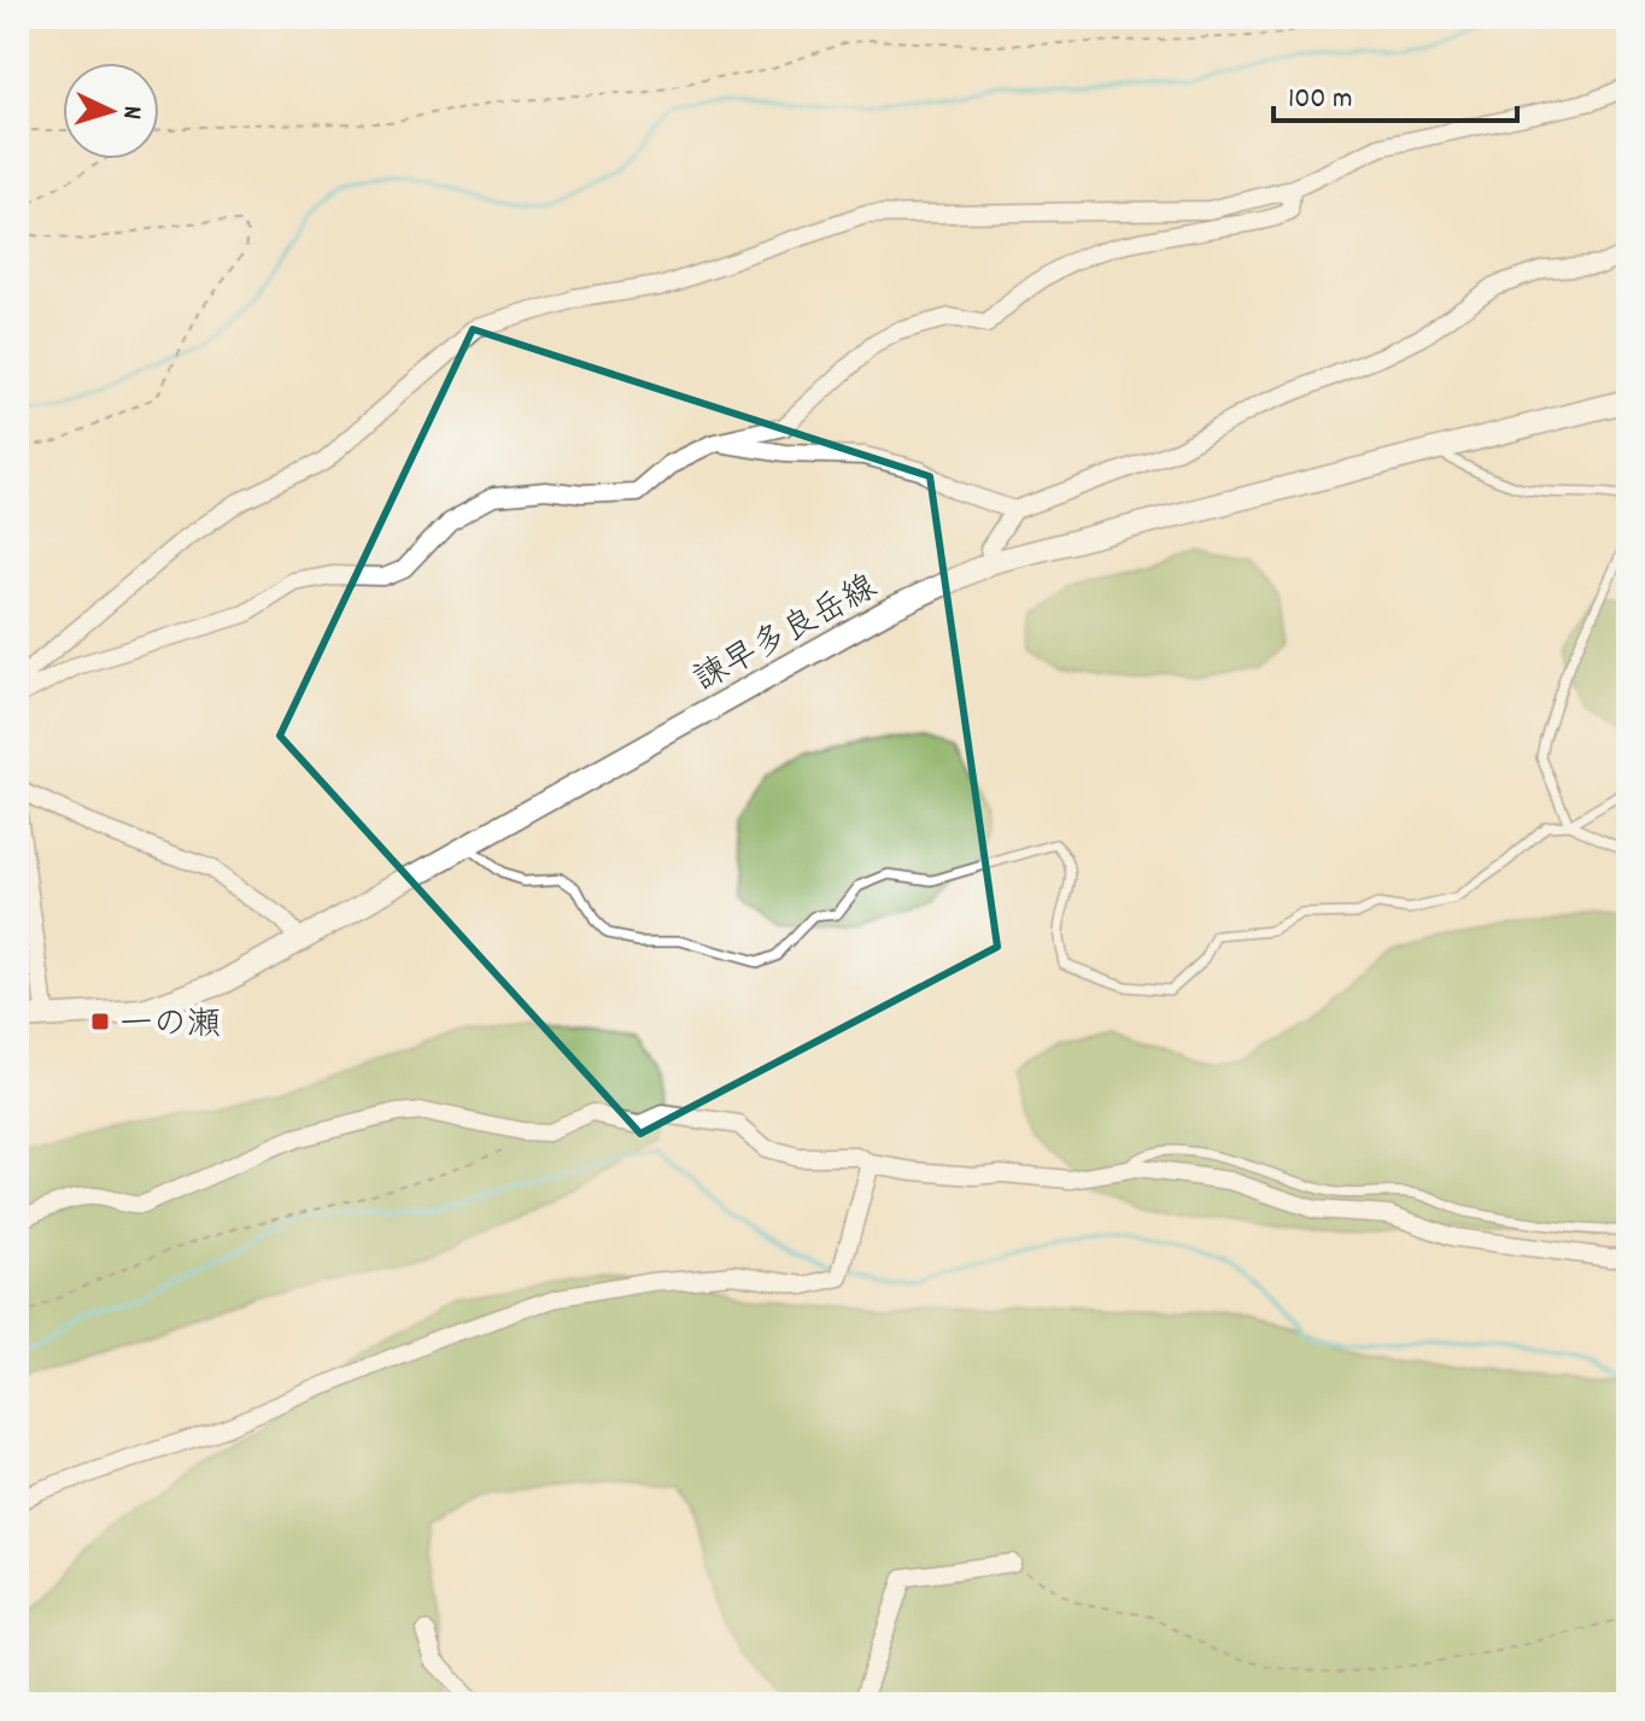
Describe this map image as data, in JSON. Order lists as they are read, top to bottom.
{
  "streets": {
    "main road": ["諫早多良岳線"]
  },
  "places": {
    "transit": ["一の瀬"]
  },
  "scale_bar": "100 m",
  "north": "right"
}
